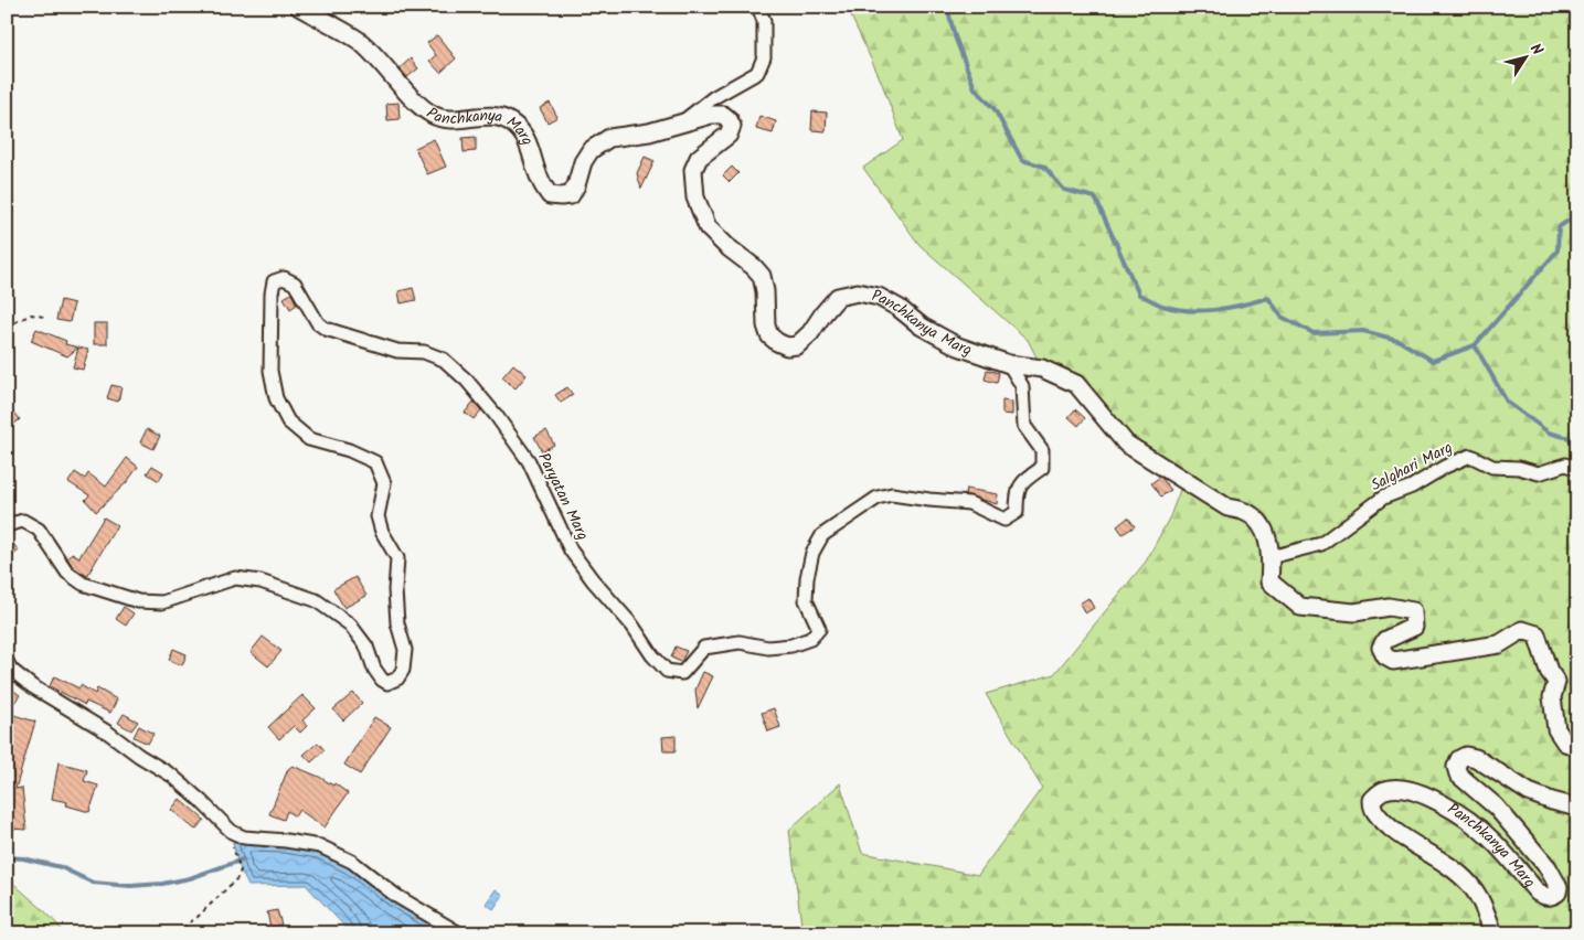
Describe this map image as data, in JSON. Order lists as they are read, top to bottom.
{
  "streets": {
    "street": ["Panchkanya Marg", "Salghari Marg", "Paryatan Marg"]
  },
  "crossings": [
    ["Panchkanya Marg", "Salghari Marg"],
    ["Panchkanya Marg", "Paryatan Marg"]
  ],
  "north": "top right"
}
